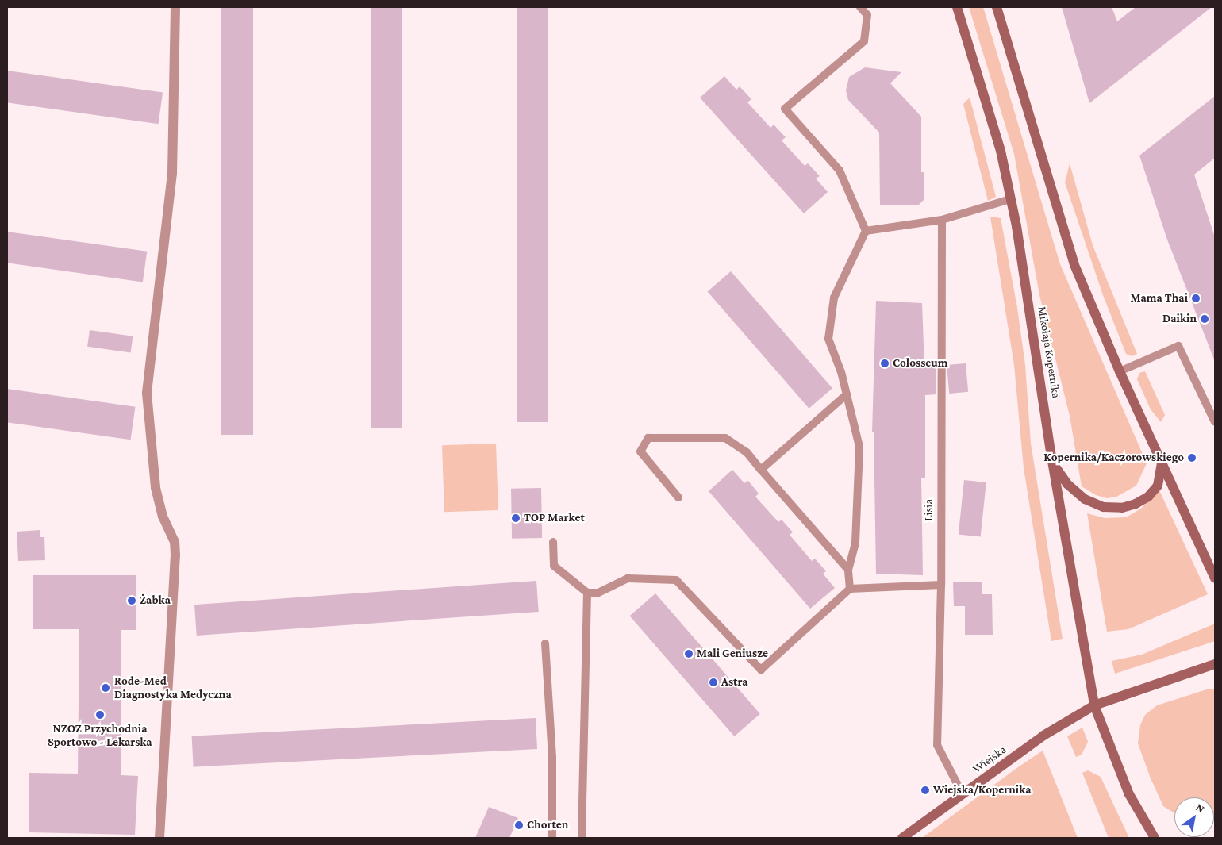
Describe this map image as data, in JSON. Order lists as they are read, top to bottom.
{
  "streets": {
    "main road": ["Mikołaja Kopernika", "Wiejska"],
    "lane": ["Lisia"]
  },
  "crossings": [
    ["Mikołaja Kopernika", "Wiejska"],
    ["Lisia", "Wiejska"]
  ],
  "places": [
    "Mama Thai",
    "Daikin",
    "Colosseum",
    "Kopernika/Kaczorowskiego",
    "TOP Market",
    "Żabka",
    "Mali Geniusze",
    "Astra",
    "Rode-Med Diagnostyka Medyczna",
    "NZOZ Przychodnia Sportowo - Lekarska",
    "Wiejska/Kopernika",
    "Chorten"
  ],
  "north": "top right"
}
